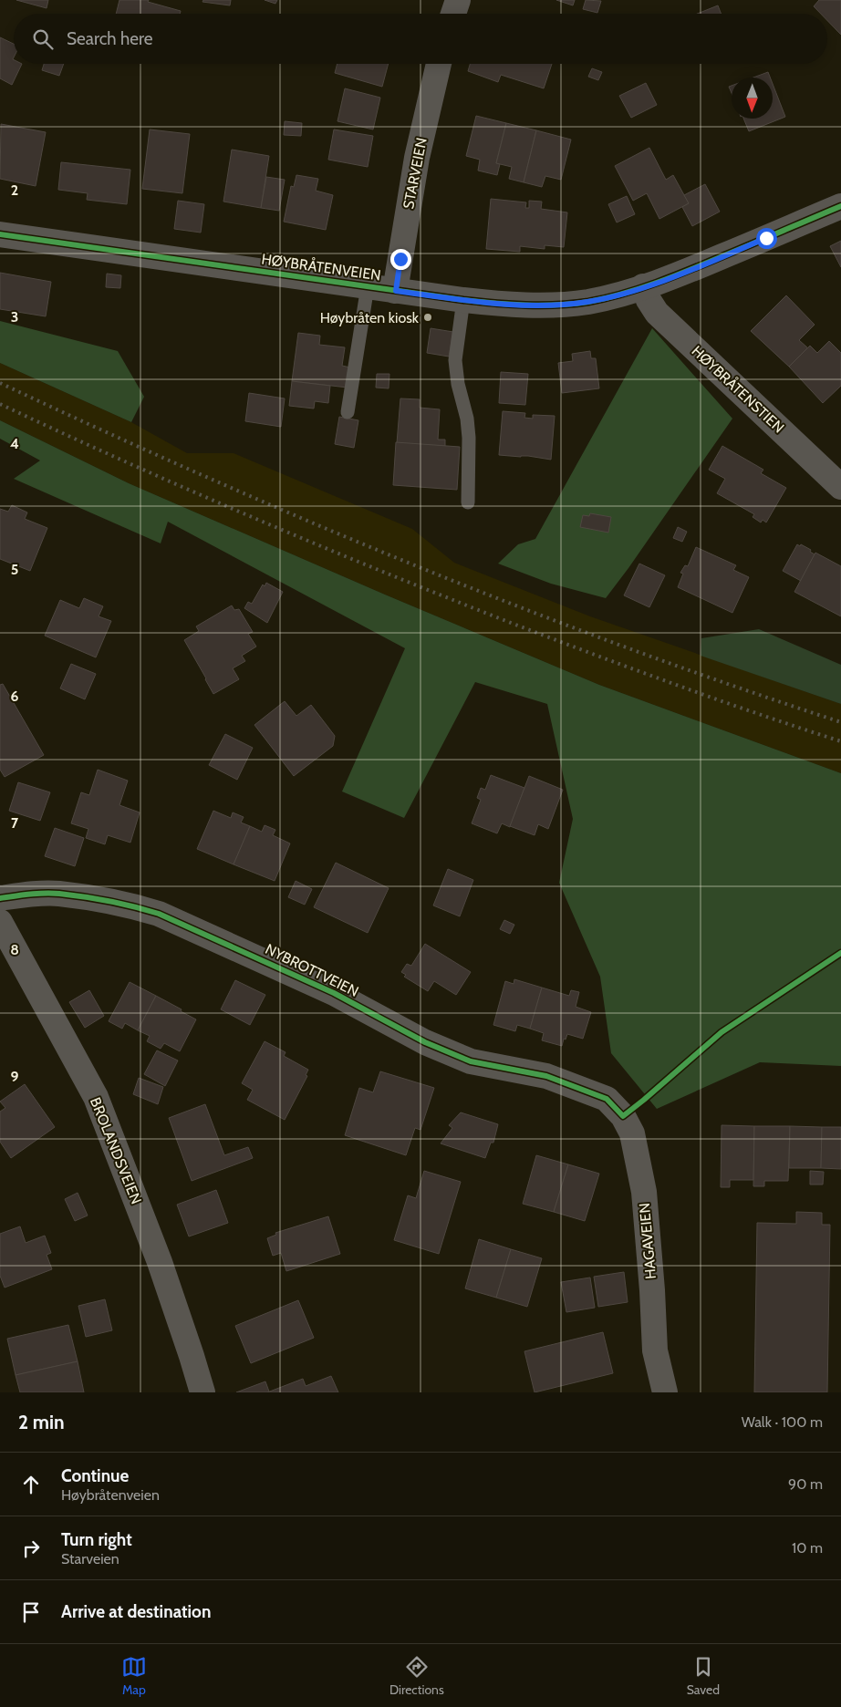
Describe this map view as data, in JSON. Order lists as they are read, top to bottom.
{
  "streets": {
    "street": [
      "STARVEIEN",
      "HØYBRÅTENVEIEN",
      "HØYBRÅTENSTIEN",
      "NYBROTTVEIEN",
      "BROLANDSVEIEN",
      "HAGAVEIEN"
    ]
  },
  "crossings": [
    ["STARVEIEN", "HØYBRÅTENVEIEN"],
    ["HØYBRÅTENVEIEN", "HØYBRÅTENSTIEN"],
    ["NYBROTTVEIEN", "HAGAVEIEN"]
  ],
  "places": ["Høybråten kiosk"],
  "north": "bottom",
  "page": {
    "search": "Search here",
    "heading": ["2 min", "Walk · 100 m"],
    "list": [
      ["Continue", "Høybråtenveien", "90 m"],
      ["Turn right", "Starveien", "10 m"],
      "Arrive at destination"
    ],
    "nav": ["Map", "Directions", "Saved"]
  },
  "grid": {
    "rows": [
      "2",
      "3",
      "4",
      "5",
      "6",
      "7",
      "8",
      "9"
    ]
  }
}
